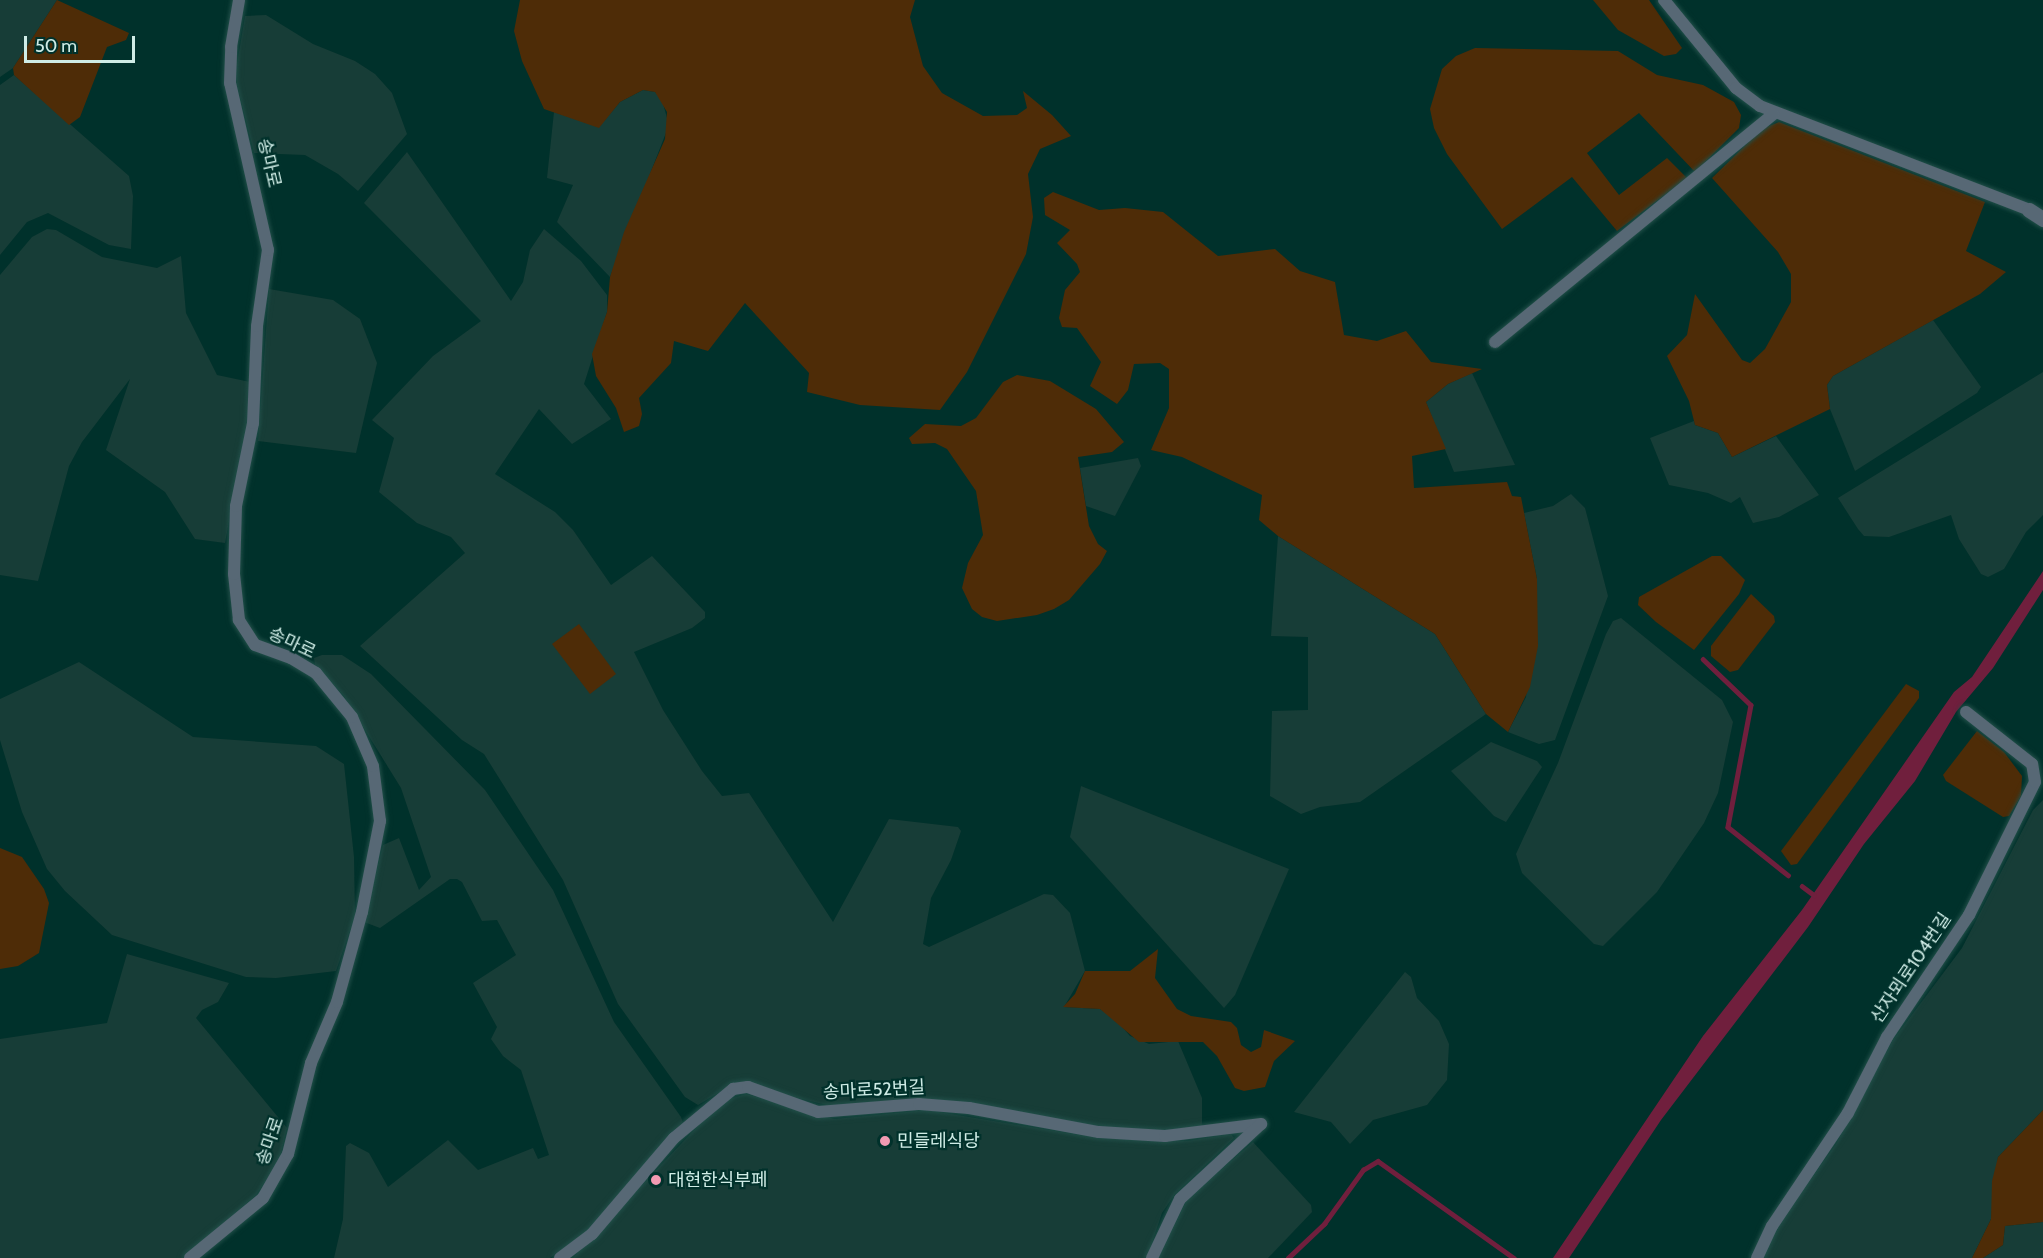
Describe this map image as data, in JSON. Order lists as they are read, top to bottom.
{
  "streets": {
    "street": ["송마로", "산자뫼로104번길", "송마로52번길"]
  },
  "places": ["민들레식당", "대현한식부페"],
  "scale_bar": "50 m"
}
